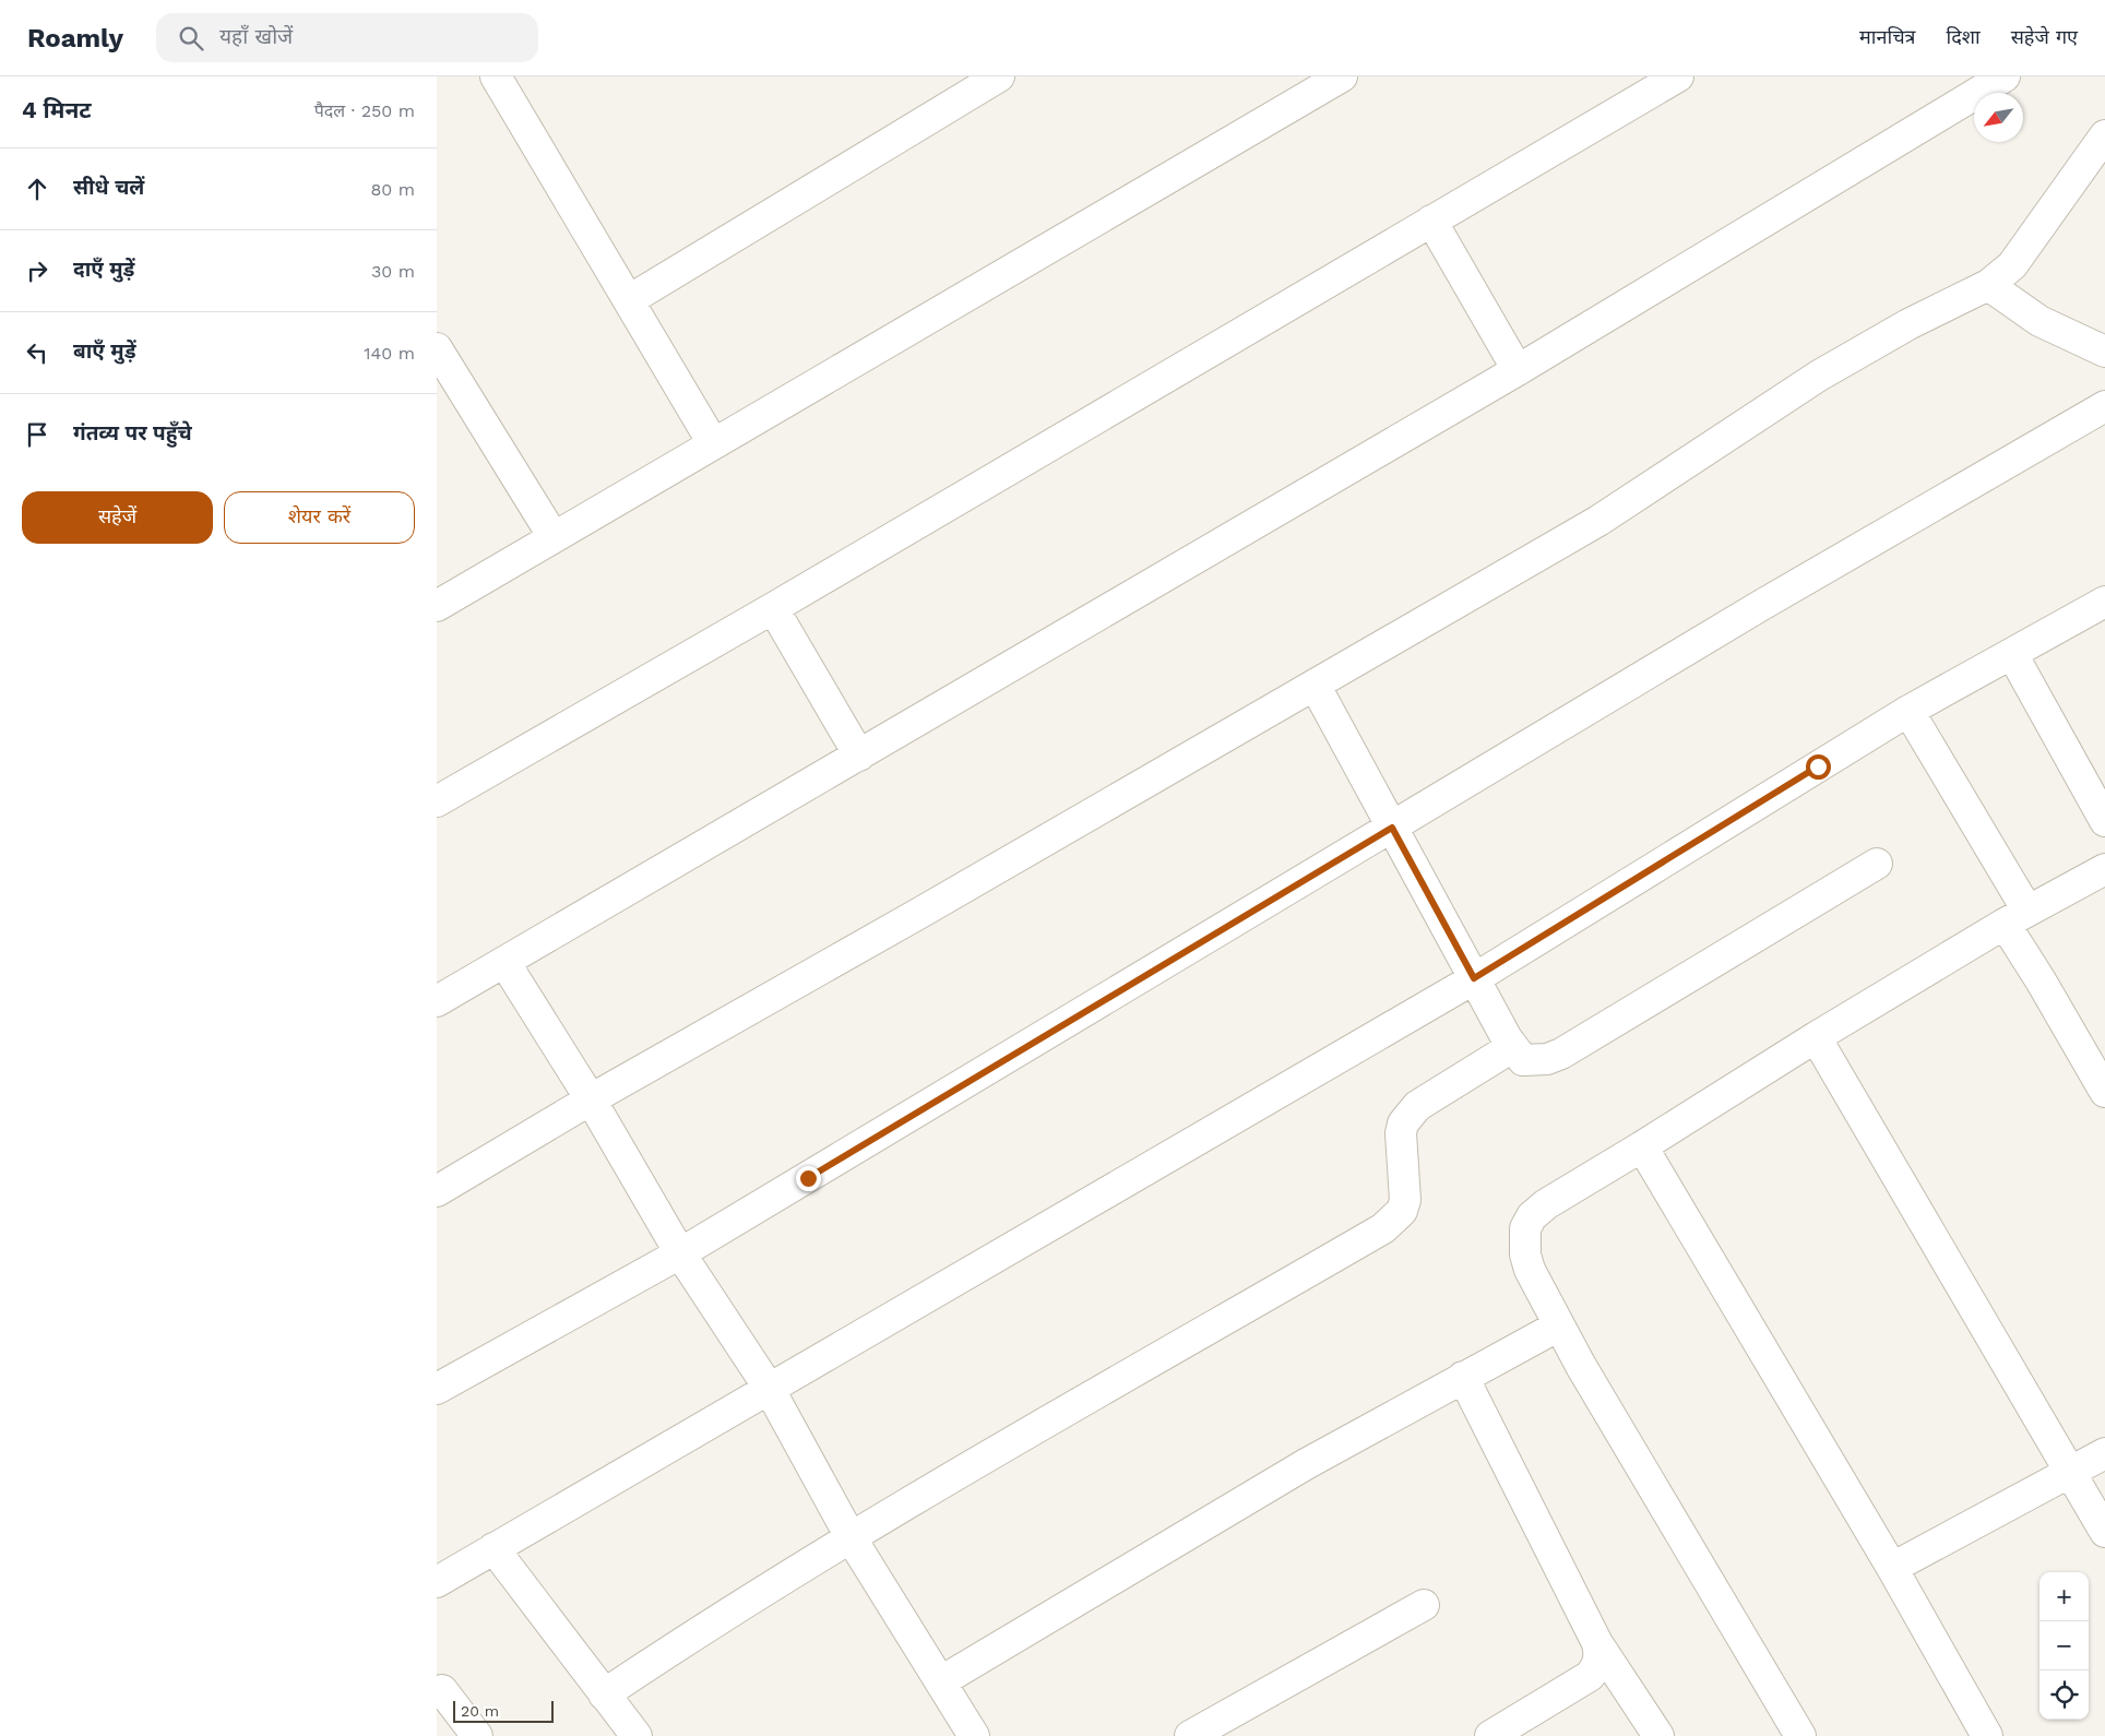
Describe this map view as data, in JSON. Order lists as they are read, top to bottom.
{
  "scale_bar": "20 m",
  "north": "bottom left",
  "page": {
    "header": "Roamly",
    "search": "यहाँ खोजें",
    "nav": ["मानचित्र", "दिशा", "सहेजे गए"],
    "heading": ["4 मिनट", "पैदल · 250 m"],
    "list": [
      ["सीधे चलें", "80 m"],
      ["दाएँ मुड़ें", "30 m"],
      ["बाएँ मुड़ें", "140 m"],
      "गंतव्य पर पहुँचे"
    ],
    "buttons": ["सहेजें", "शेयर करें"],
    "map_buttons": ["+", "−"],
    "scale": "20 m"
  }
}
